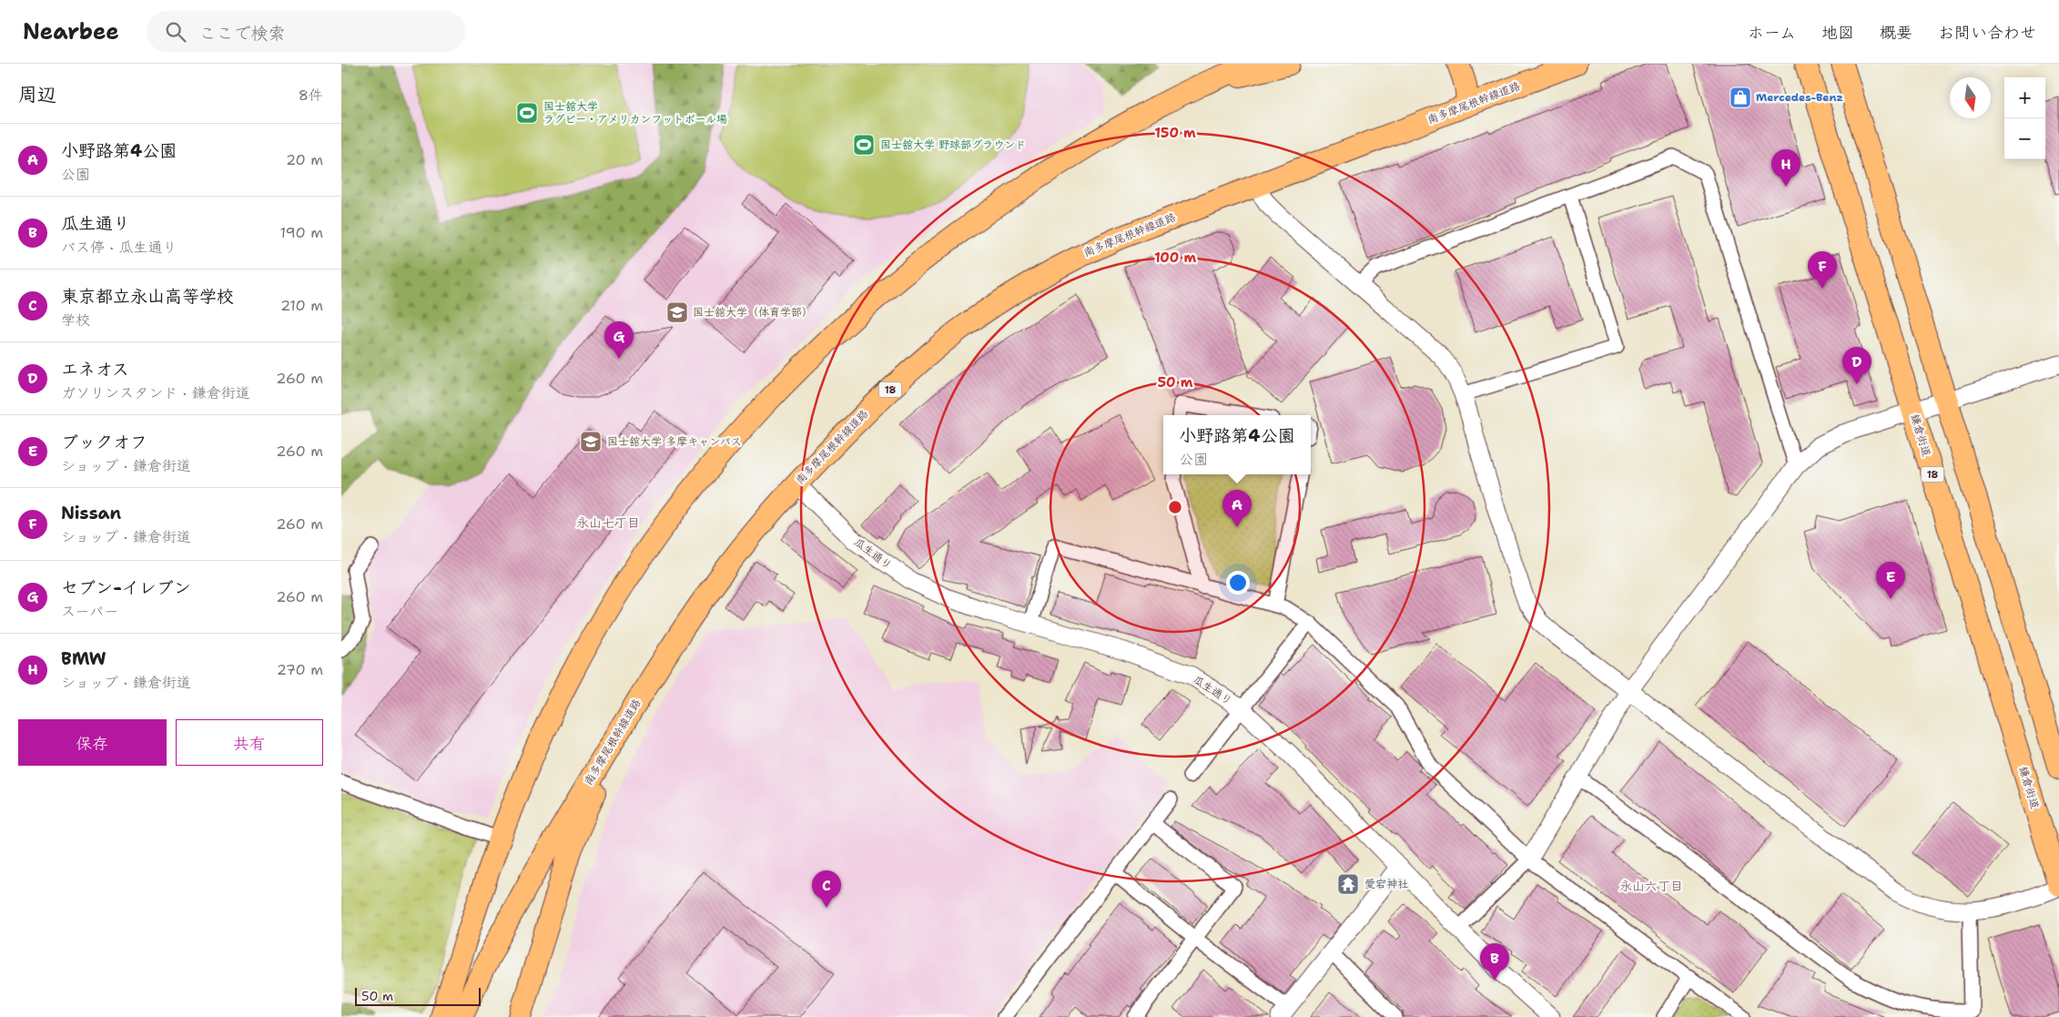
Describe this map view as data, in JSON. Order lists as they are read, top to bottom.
{
  "streets": {
    "main road": ["南多摩尾根幹線道路", "18", "鎌倉街道"],
    "street": ["瓜生通り"]
  },
  "crossings": [
    ["南多摩尾根幹線道路", "瓜生通り"]
  ],
  "districts": ["永山七丁目", "永山六丁目"],
  "places": {
    "shop": ["Mercedes-Benz"],
    "sports": ["国士舘大学 ラグビー・アメリカンフットボール場", "国士舘大学 野球部グラウンド"],
    "school or university": ["国士舘大学（体育学部）", "国士舘大学 多摩キャンパス"],
    "temple": ["愛宕神社"]
  },
  "scale_bar": "50 m",
  "north": "bottom",
  "page": {
    "header": "Nearbee",
    "search": "ここで検索",
    "nav": [
      "ホーム",
      "地図",
      "概要",
      "お問い合わせ"
    ],
    "heading": ["周辺", "8件"],
    "map_buttons": ["+", "−"],
    "list": [
      {
        "mark": "A",
        "name": "小野路第4公園",
        "note": "公園",
        "value": "20 m"
      },
      {
        "mark": "B",
        "name": "瓜生通り",
        "note": "バス停 · 瓜生通り",
        "value": "190 m"
      },
      {
        "mark": "C",
        "name": "東京都立永山高等学校",
        "note": "学校",
        "value": "210 m"
      },
      {
        "mark": "D",
        "name": "エネオス",
        "note": "ガソリンスタンド · 鎌倉街道",
        "value": "260 m"
      },
      {
        "mark": "E",
        "name": "ブックオフ",
        "note": "ショップ · 鎌倉街道",
        "value": "260 m"
      },
      {
        "mark": "F",
        "name": "Nissan",
        "note": "ショップ · 鎌倉街道",
        "value": "260 m"
      },
      {
        "mark": "G",
        "name": "セブン-イレブン",
        "note": "スーパー",
        "value": "260 m"
      },
      {
        "mark": "H",
        "name": "BMW",
        "note": "ショップ · 鎌倉街道",
        "value": "270 m"
      }
    ],
    "pins": [
      "H",
      "F",
      "G",
      "D",
      "A",
      "E",
      "C",
      "B"
    ],
    "popup": ["小野路第4公園", "公園"],
    "buttons": ["保存", "共有"],
    "scale": "50 m"
  },
  "rings": ["150 m", "100 m", "50 m"]
}
